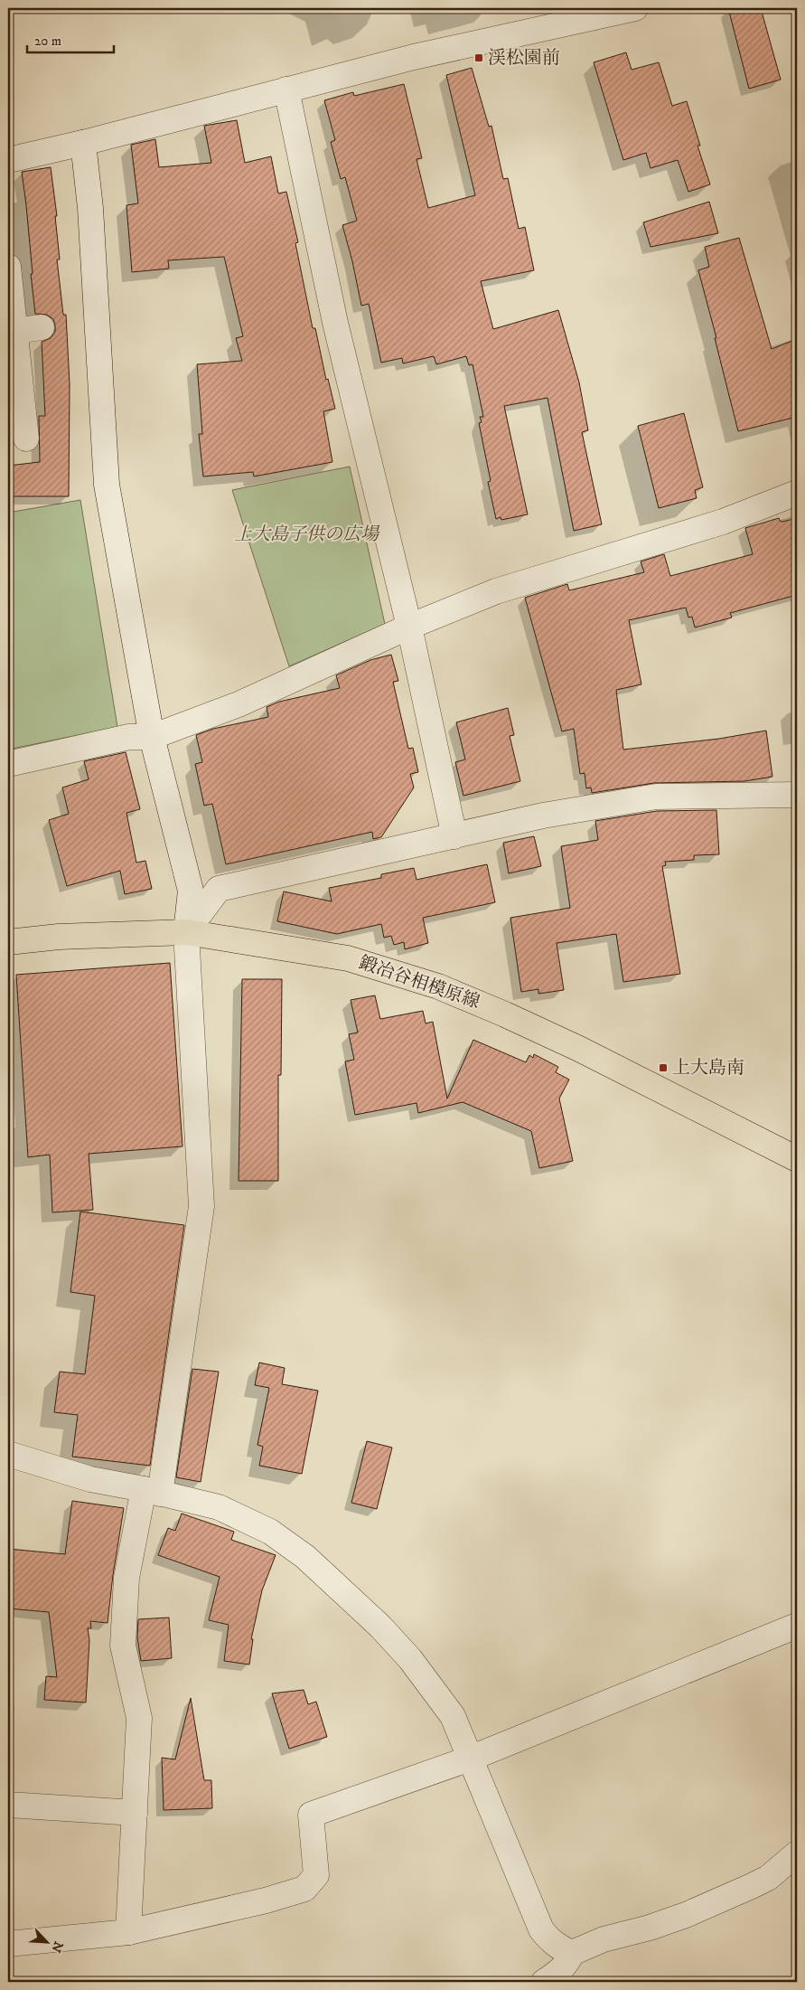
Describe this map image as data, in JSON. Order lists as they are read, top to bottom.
{
  "streets": {
    "main road": ["鍛冶谷相模原線"]
  },
  "parks": ["上大島子供の広場"],
  "places": {
    "transit": ["渓松園前", "上大島南"]
  },
  "scale_bar": "20 m",
  "north": "bottom right"
}
